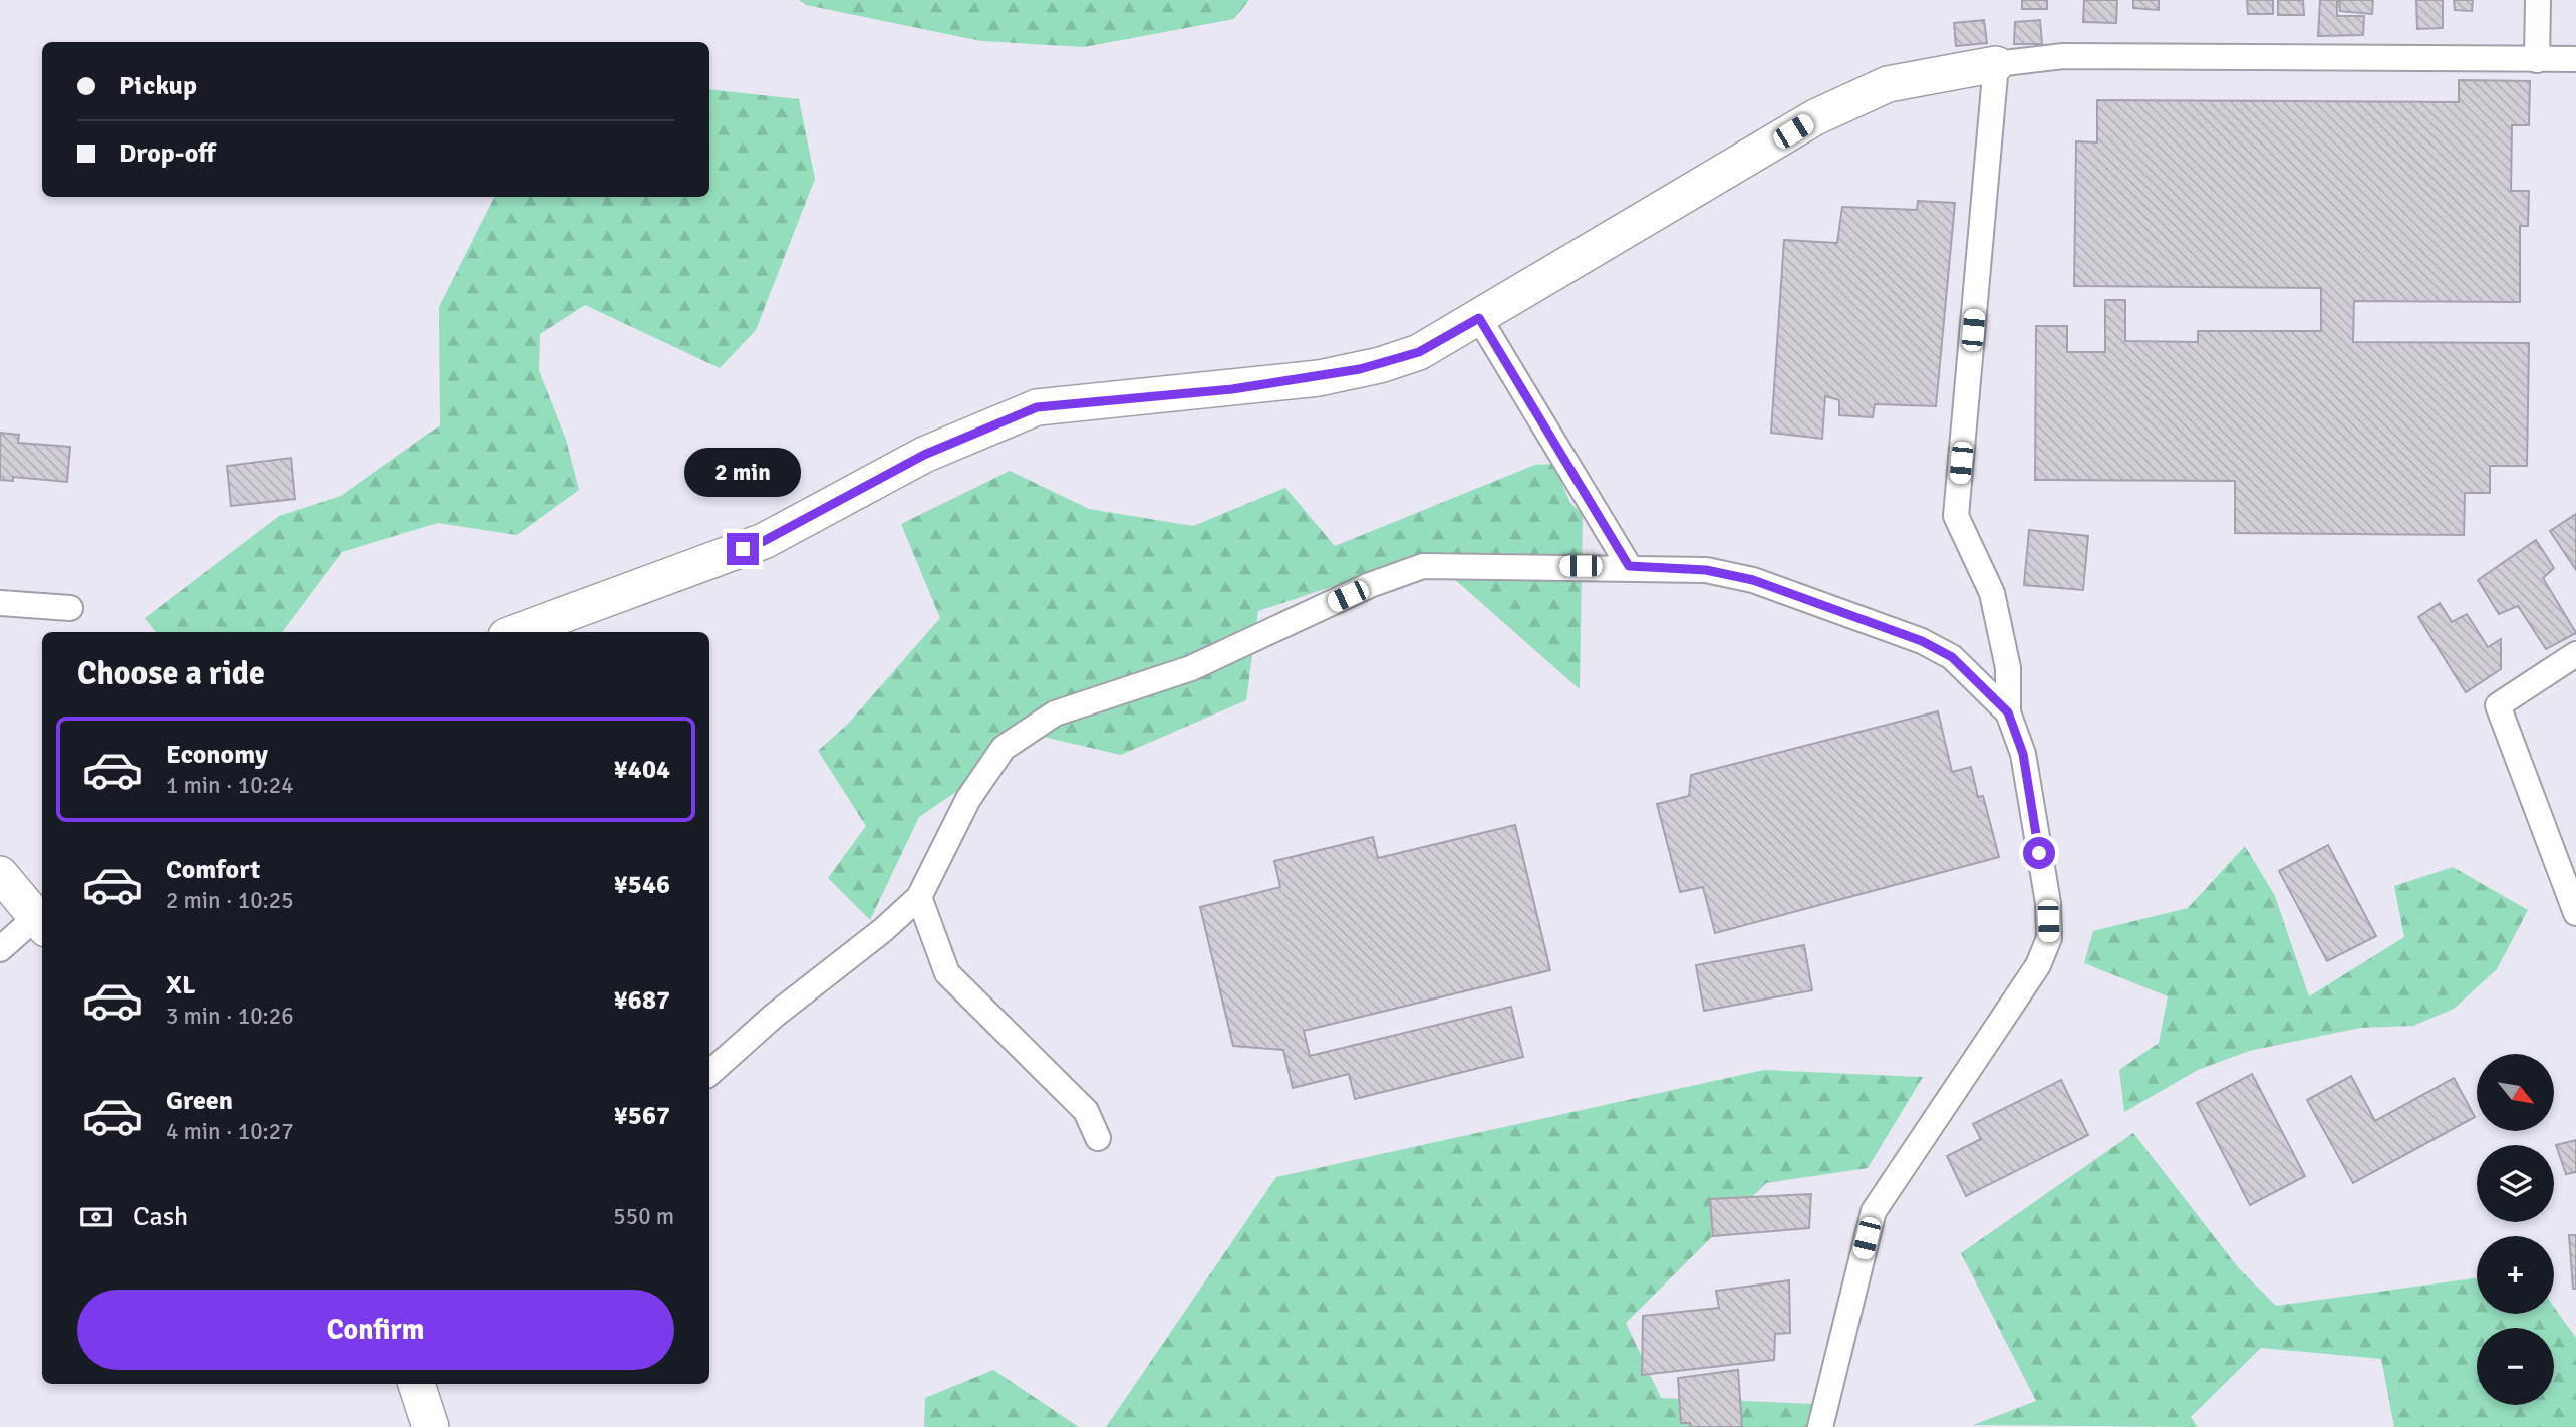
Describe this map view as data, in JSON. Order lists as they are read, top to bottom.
{
  "north": "bottom right",
  "page": {
    "banner": ["Pickup", "Drop-off"],
    "bubble": "2 min",
    "heading": "Choose a ride",
    "list": [
      {
        "name": "Economy",
        "note": "1 min · 10:24",
        "value": "¥404"
      },
      {
        "name": "Comfort",
        "note": "2 min · 10:25",
        "value": "¥546"
      },
      {
        "name": "XL",
        "note": "3 min · 10:26",
        "value": "¥687"
      },
      {
        "name": "Green",
        "note": "4 min · 10:27",
        "value": "¥567"
      }
    ],
    "map_buttons": ["+", "−"],
    "pay": ["Cash", "550 m"],
    "buttons": "Confirm"
  }
}
